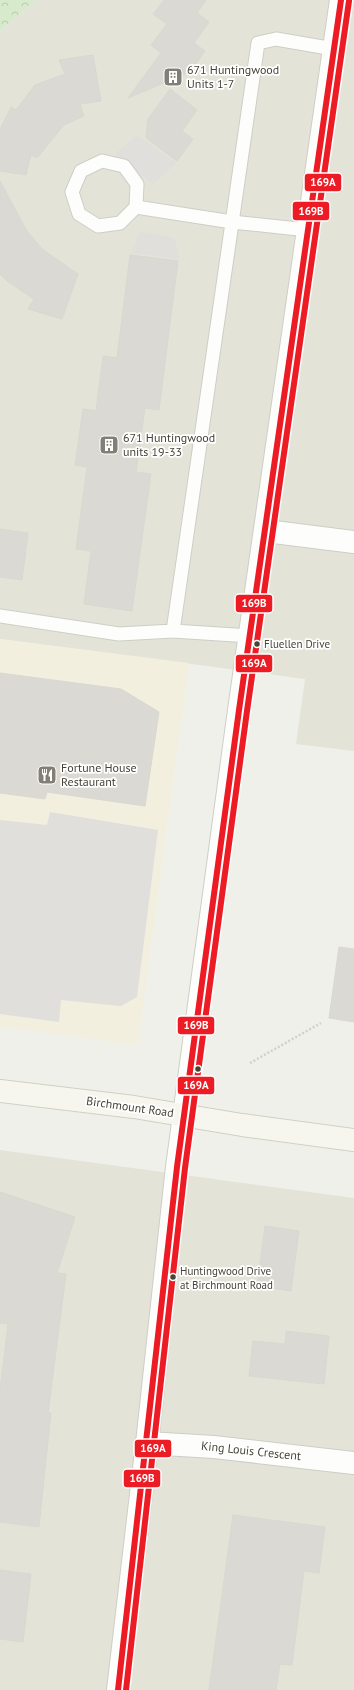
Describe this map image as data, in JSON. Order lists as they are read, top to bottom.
{
  "streets": {
    "main road": ["Birchmount Road"],
    "street": ["King Louis Crescent"]
  },
  "places": {
    "building": ["671 Huntingwood Units 1-7", "671 Huntingwood units 19-33"],
    "other": ["Fluellen Drive", "Huntingwood Drive at Birchmount Road"],
    "restaurant": ["Fortune House Restaurant"]
  },
  "lines": ["transit line 169B", "transit line 169A"]
}
